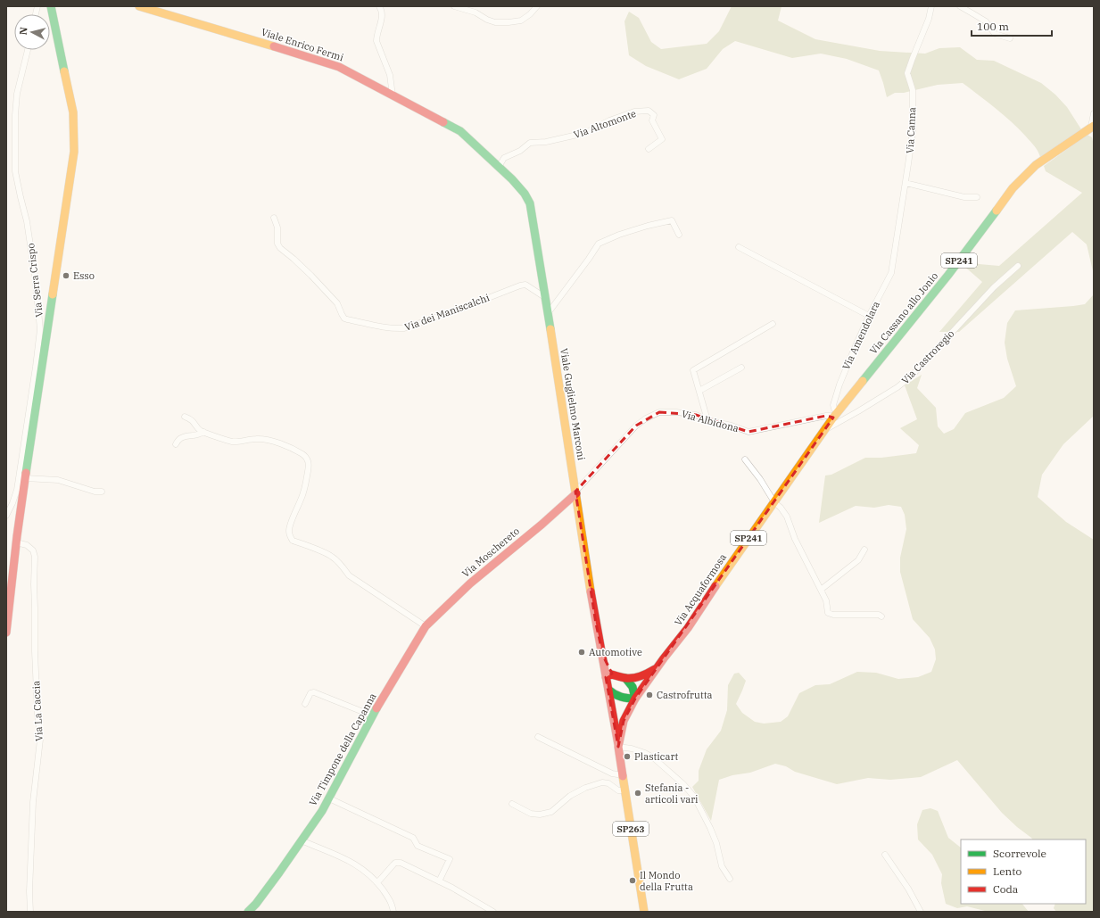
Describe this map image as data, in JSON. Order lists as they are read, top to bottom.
{
  "streets": {
    "main road": [
      "Viale Enrico Fermi",
      "SP241",
      "Via Cassano allo Jonio",
      "Viale Guglielmo Marconi",
      "Via Moschereto",
      "Via Acquaformosa",
      "Via Timpone della Capanna",
      "SP263"
    ],
    "street": [
      "Via Altomonte",
      "Via Canna",
      "Via Serra Crispo",
      "Via dei Maniscalchi",
      "Via Amendolara",
      "Via Castroregio",
      "Via Albidona",
      "Via La Caccia"
    ]
  },
  "crossings": [
    ["Viale Enrico Fermi", "Via Altomonte"],
    ["Viale Enrico Fermi", "Viale Guglielmo Marconi"],
    ["Via Altomonte", "Viale Guglielmo Marconi"],
    ["Via Canna", "Via Amendolara"],
    ["SP241", "Via Acquaformosa"],
    ["SP241", "SP263"],
    ["Via dei Maniscalchi", "Viale Guglielmo Marconi"],
    ["Via Cassano allo Jonio", "Via Amendolara"],
    ["Via Cassano allo Jonio", "Via Albidona"],
    ["Via Cassano allo Jonio", "Via Acquaformosa"],
    ["Via Amendolara", "Via Albidona"],
    ["Via Amendolara", "Via Acquaformosa"],
    ["Via Castroregio", "Via Acquaformosa"],
    ["Viale Guglielmo Marconi", "Via Albidona"],
    ["Viale Guglielmo Marconi", "Via Moschereto"],
    ["Viale Guglielmo Marconi", "SP263"],
    ["Via Albidona", "Via Moschereto"],
    ["Via Albidona", "Via Acquaformosa"],
    ["Via Moschereto", "Via Timpone della Capanna"]
  ],
  "places": [
    "Esso",
    "Automotive",
    "Castrofrutta",
    "Plasticart",
    "Stefania - articoli vari",
    "Il Mondo della Frutta"
  ],
  "legend": ["Scorrevole", "Lento", "Coda"],
  "scale_bar": "100 m",
  "north": "left"
}
